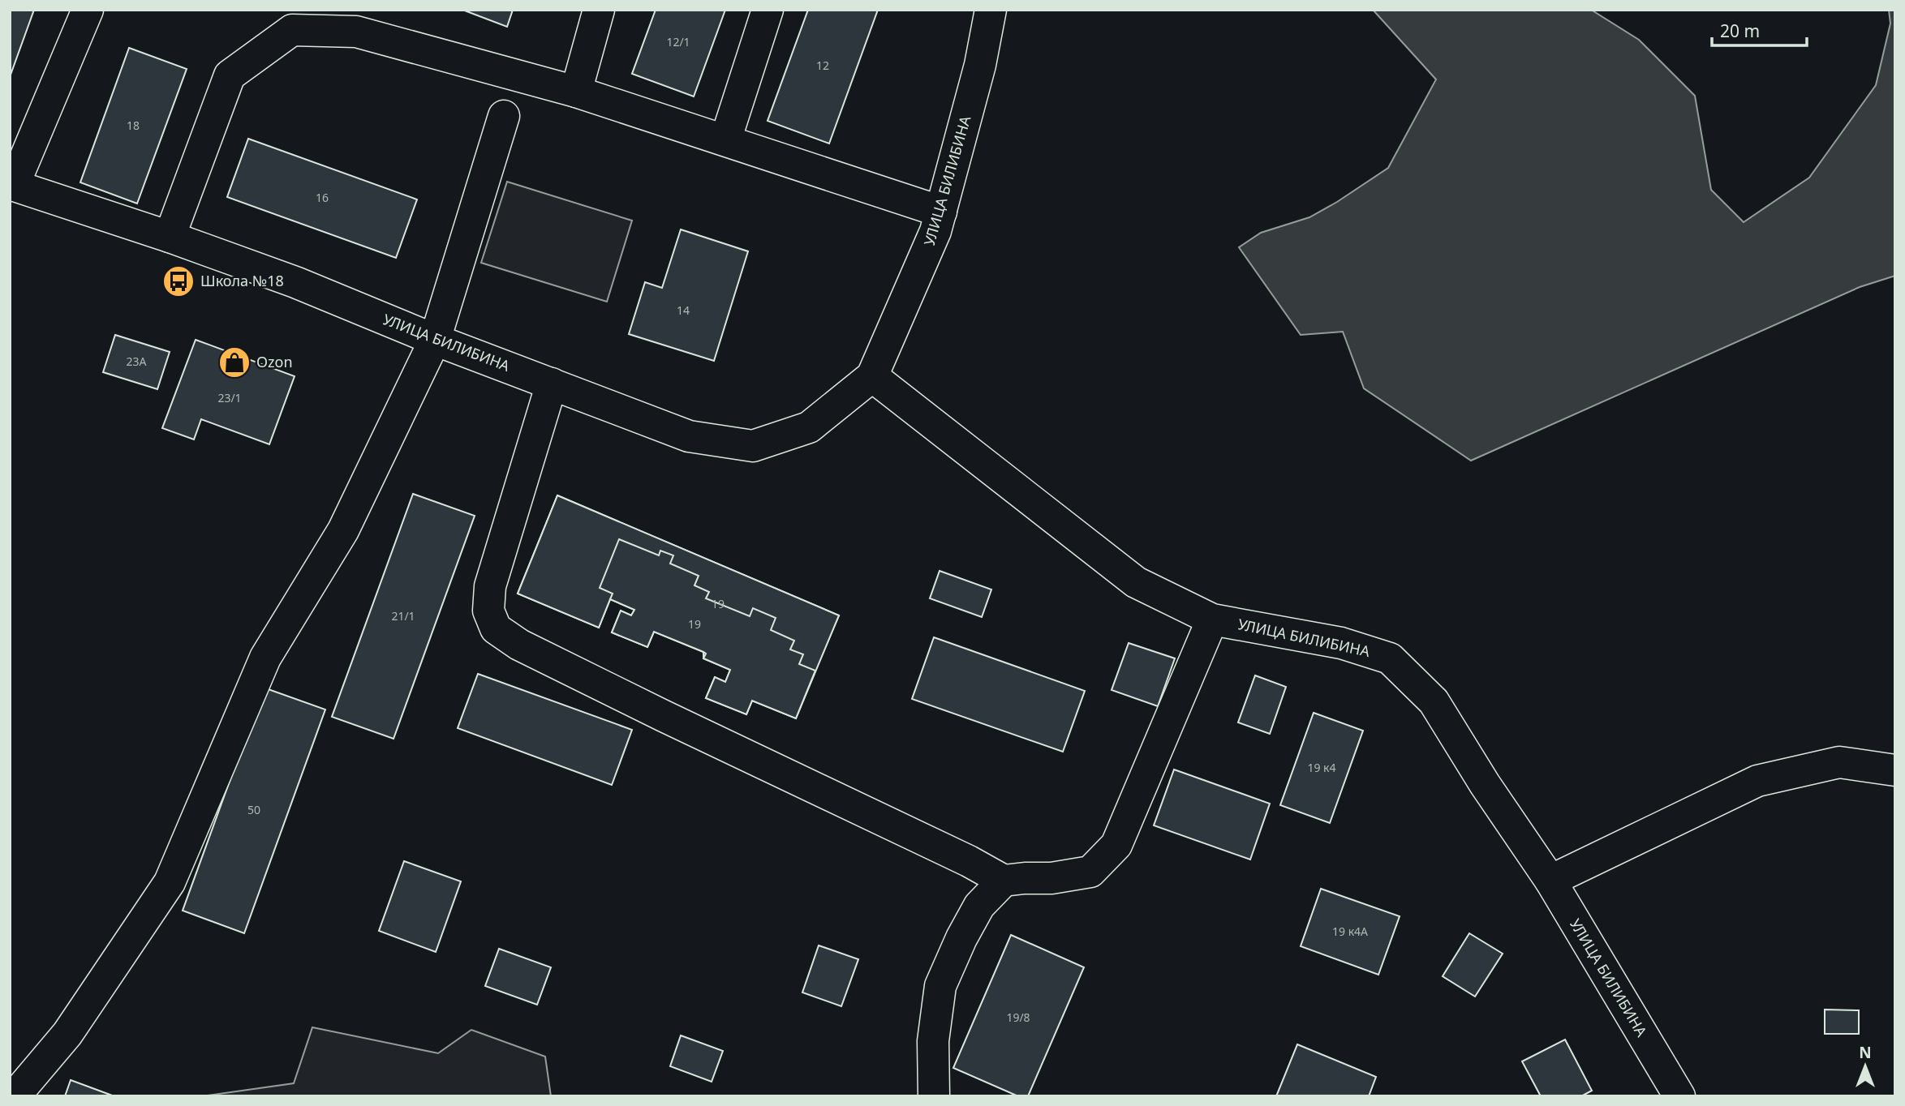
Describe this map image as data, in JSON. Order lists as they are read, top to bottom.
{
  "streets": {
    "street": ["УЛИЦА БИЛИБИНА"]
  },
  "places": {
    "bus stop": ["Школа №18"],
    "shop": ["Ozon"]
  },
  "house_numbers": [
    "12/1",
    "12",
    "18",
    "16",
    "14",
    "23А",
    "23/1",
    "19",
    "21/1",
    "19",
    "19 к4",
    "50",
    "19 к4А",
    "19/8"
  ],
  "scale_bar": "20 m",
  "north": "top"
}
